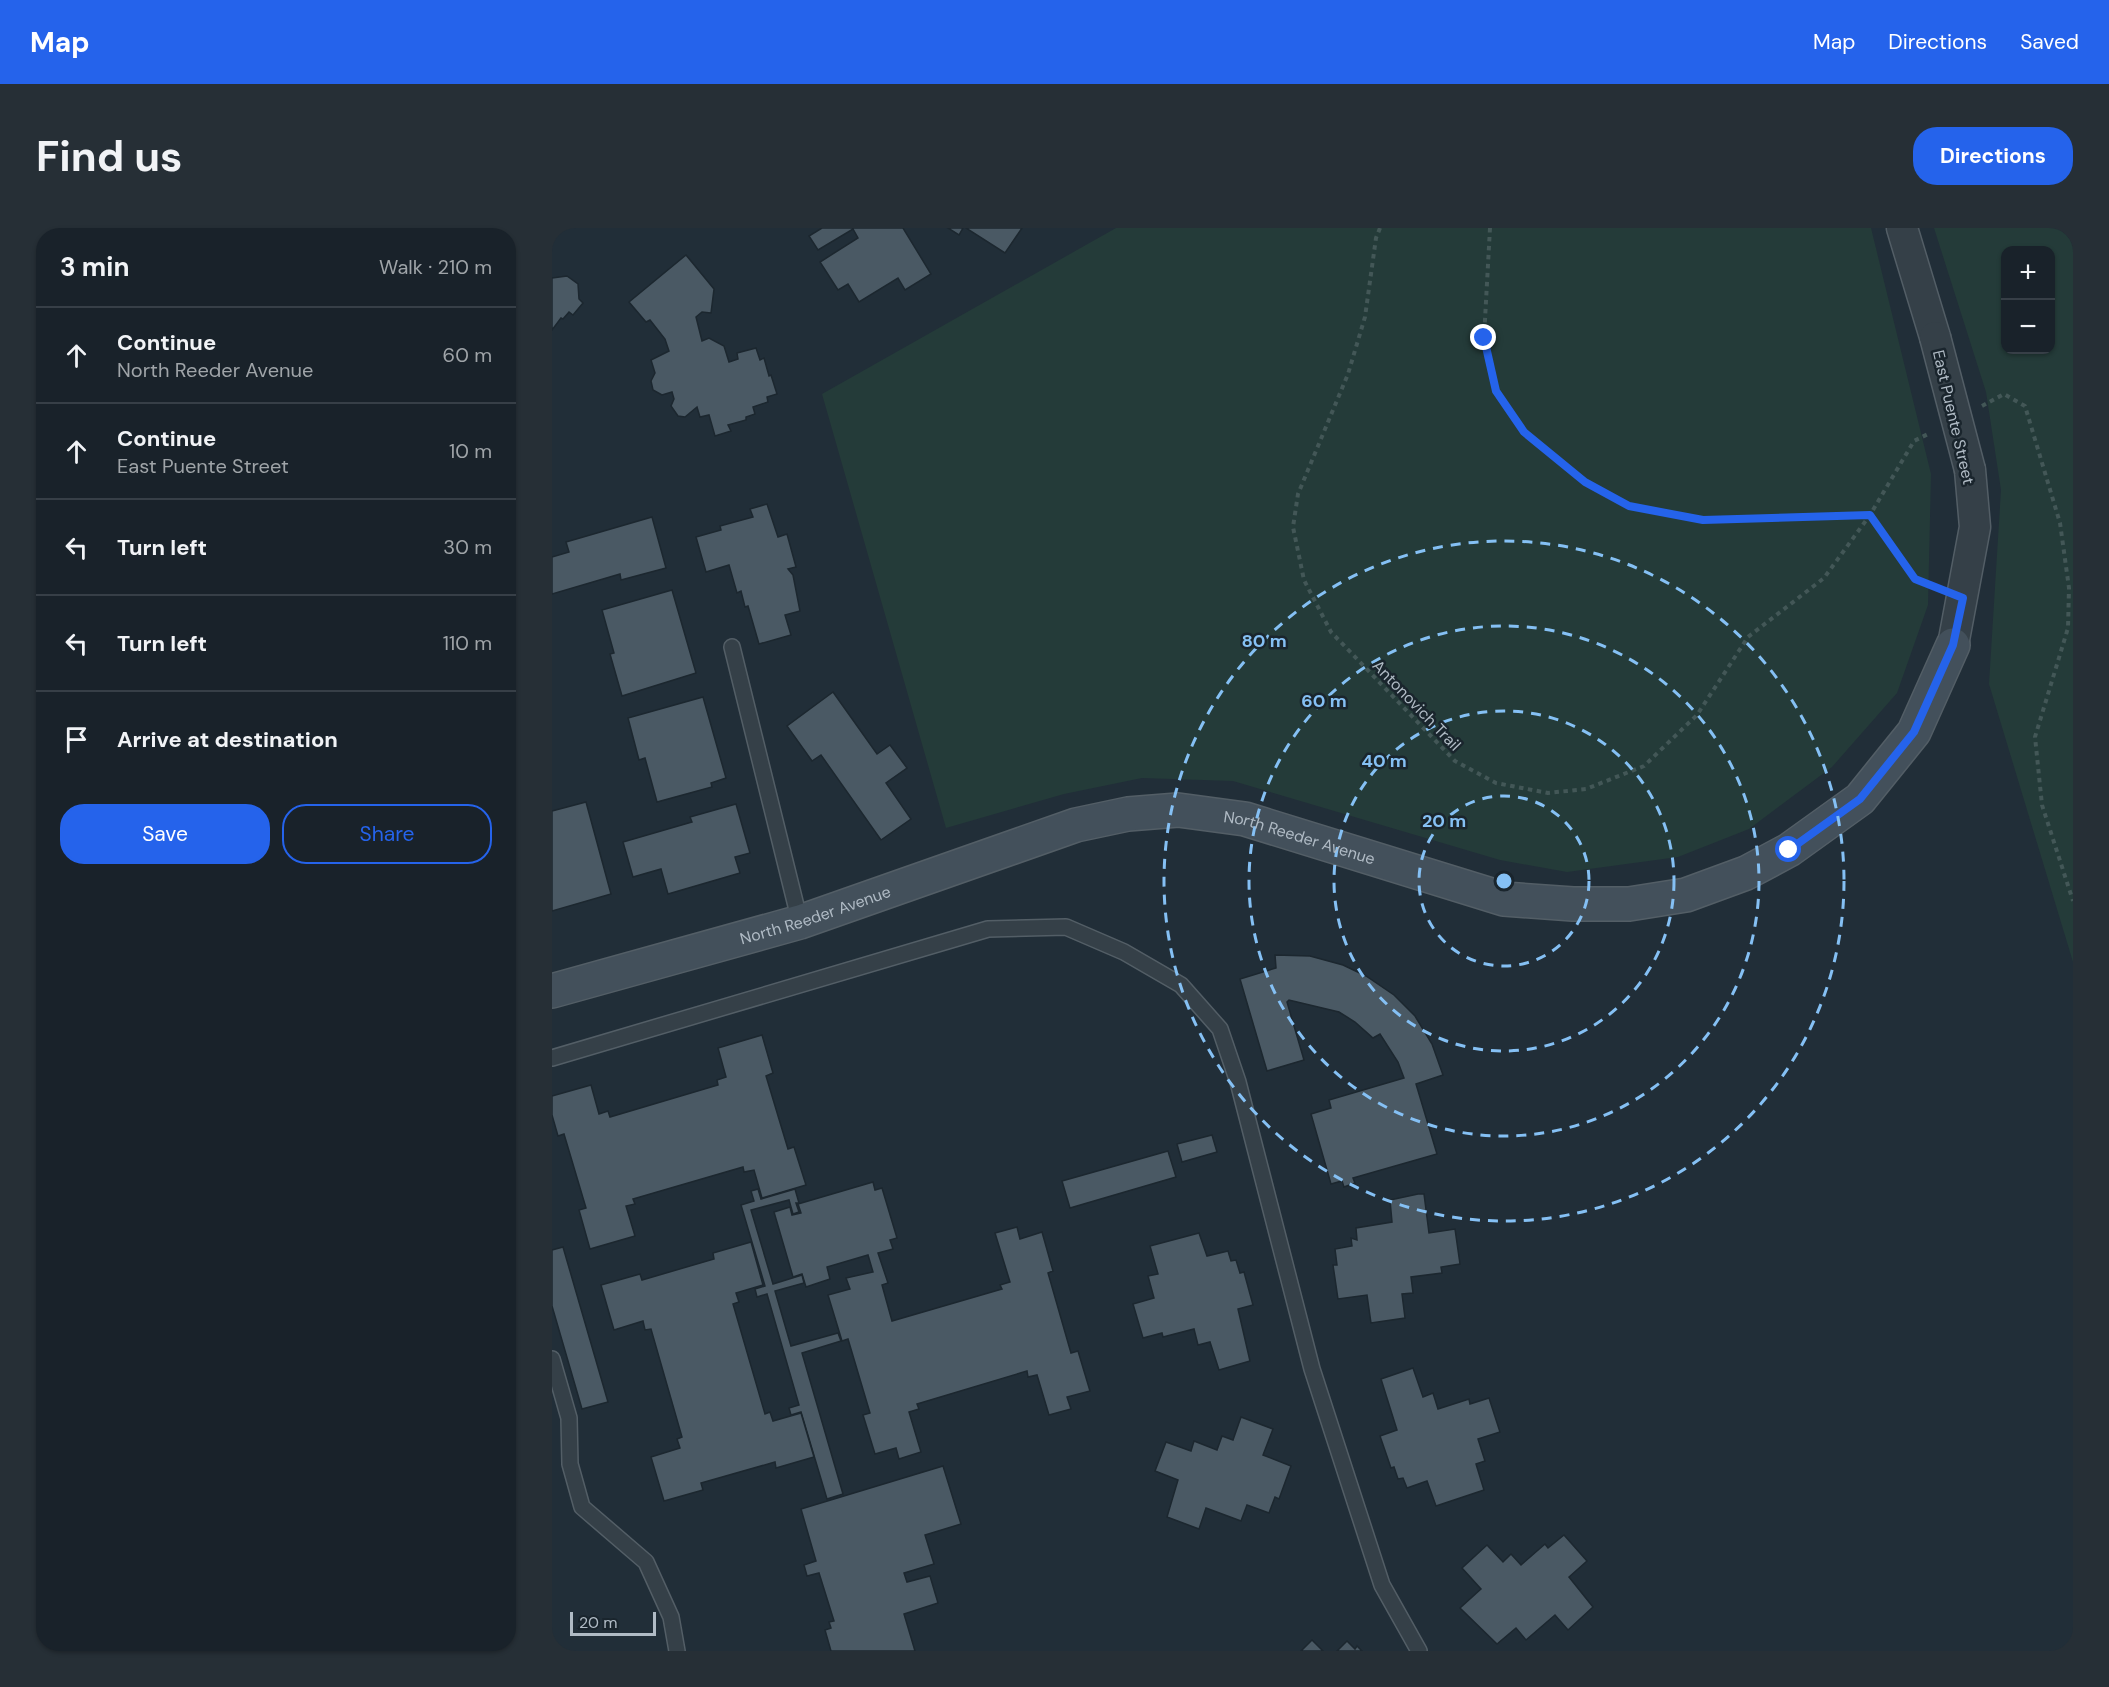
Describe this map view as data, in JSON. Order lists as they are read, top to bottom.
{
  "streets": {
    "street": ["East Puente Street", "North Reeder Avenue"],
    "path": ["Antonovich Trail"]
  },
  "crossings": [
    ["East Puente Street", "North Reeder Avenue"]
  ],
  "scale_bar": "20 m",
  "page": {
    "header": "Map",
    "nav": ["Map", "Directions", "Saved"],
    "buttons": [
      "Directions",
      ["Save", "Share"]
    ],
    "title": "Find us",
    "heading": ["3 min", "Walk · 210 m"],
    "map_buttons": ["+", "−"],
    "list": [
      ["Continue", "North Reeder Avenue", "60 m"],
      ["Continue", "East Puente Street", "10 m"],
      ["Turn left", "30 m"],
      ["Turn left", "110 m"],
      "Arrive at destination"
    ],
    "scale": "20 m"
  },
  "rings": [
    "80 m",
    "60 m",
    "40 m",
    "20 m"
  ]
}
